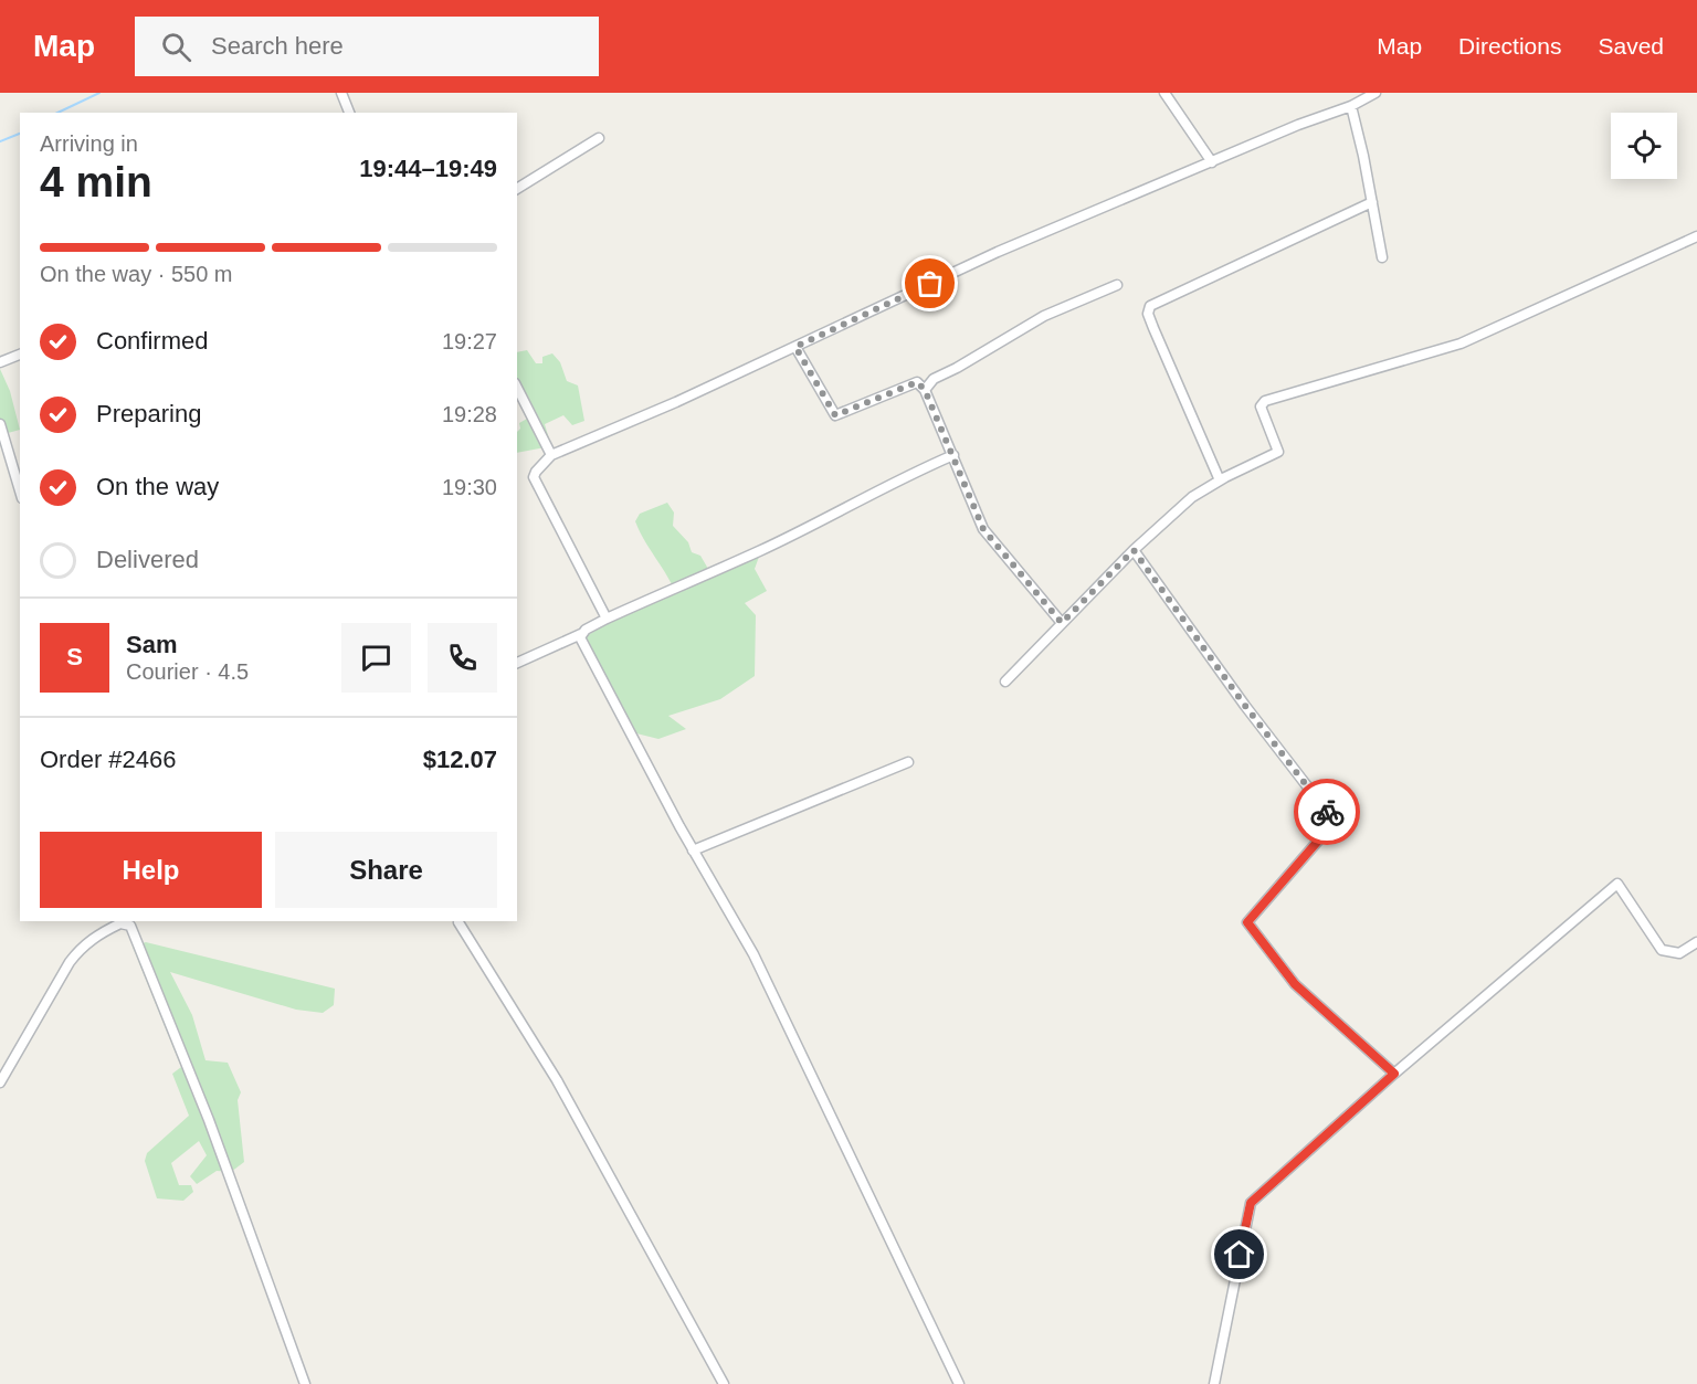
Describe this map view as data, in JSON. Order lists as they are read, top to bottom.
{
  "page": {
    "header": "Map",
    "search": "Search here",
    "nav": ["Map", "Directions", "Saved"],
    "heading": ["4 min", "Arriving in", "19:44–19:49"],
    "panel": [
      "Sam",
      "Courier · 4.5",
      "Order #2466",
      "$12.07"
    ],
    "bar": "On the way · 550 m",
    "list": [
      ["Confirmed", "19:27"],
      ["Preparing", "19:28"],
      ["On the way", "19:30"],
      "Delivered"
    ],
    "round": "S",
    "buttons": ["Help", "Share"]
  }
}
